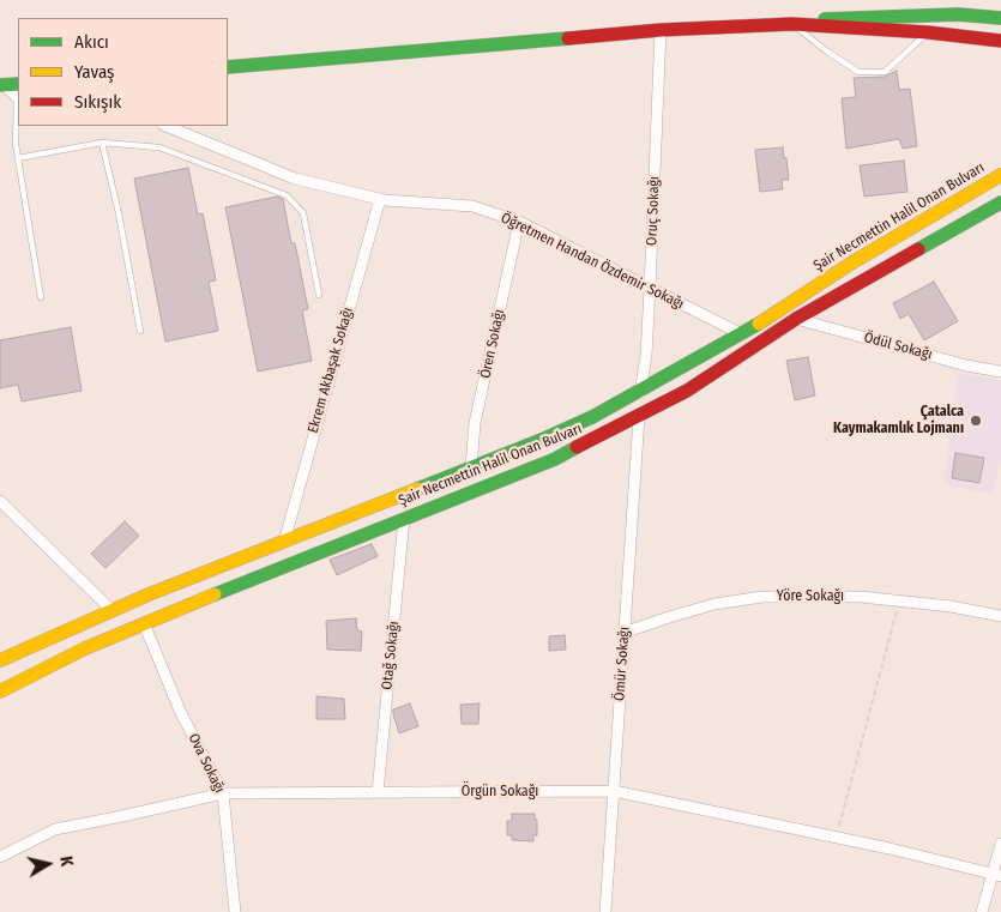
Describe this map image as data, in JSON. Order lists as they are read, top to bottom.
{
  "streets": {
    "main road": ["Şair Necmettin Halil Onan Bulvarı"],
    "street": [
      "Oruç Sokağı",
      "Öğretmen Handan Özdemir Sokağı",
      "Ören Sokağı",
      "Ödül Sokağı",
      "Ekrem Akbaşak Sokağı",
      "Yöre Sokağı",
      "Otağ Sokağı",
      "Ömür Sokağı",
      "Ova Sokağı",
      "Örgün Sokağı"
    ]
  },
  "crossings": [
    ["Oruç Sokağı", "Şair Necmettin Halil Onan Bulvarı"],
    ["Oruç Sokağı", "Öğretmen Handan Özdemir Sokağı"],
    ["Şair Necmettin Halil Onan Bulvarı", "Öğretmen Handan Özdemir Sokağı"],
    ["Şair Necmettin Halil Onan Bulvarı", "Ören Sokağı"],
    ["Şair Necmettin Halil Onan Bulvarı", "Ödül Sokağı"],
    ["Şair Necmettin Halil Onan Bulvarı", "Ekrem Akbaşak Sokağı"],
    ["Şair Necmettin Halil Onan Bulvarı", "Otağ Sokağı"],
    ["Şair Necmettin Halil Onan Bulvarı", "Ömür Sokağı"],
    ["Şair Necmettin Halil Onan Bulvarı", "Ova Sokağı"],
    ["Öğretmen Handan Özdemir Sokağı", "Ören Sokağı"],
    ["Öğretmen Handan Özdemir Sokağı", "Ekrem Akbaşak Sokağı"],
    ["Yöre Sokağı", "Ömür Sokağı"],
    ["Otağ Sokağı", "Örgün Sokağı"],
    ["Ömür Sokağı", "Örgün Sokağı"],
    ["Ova Sokağı", "Örgün Sokağı"]
  ],
  "places": ["Çatalca Kaymakamlık Lojmanı"],
  "legend": ["Akıcı", "Yavaş", "Sıkışık"],
  "north": "right"
}
